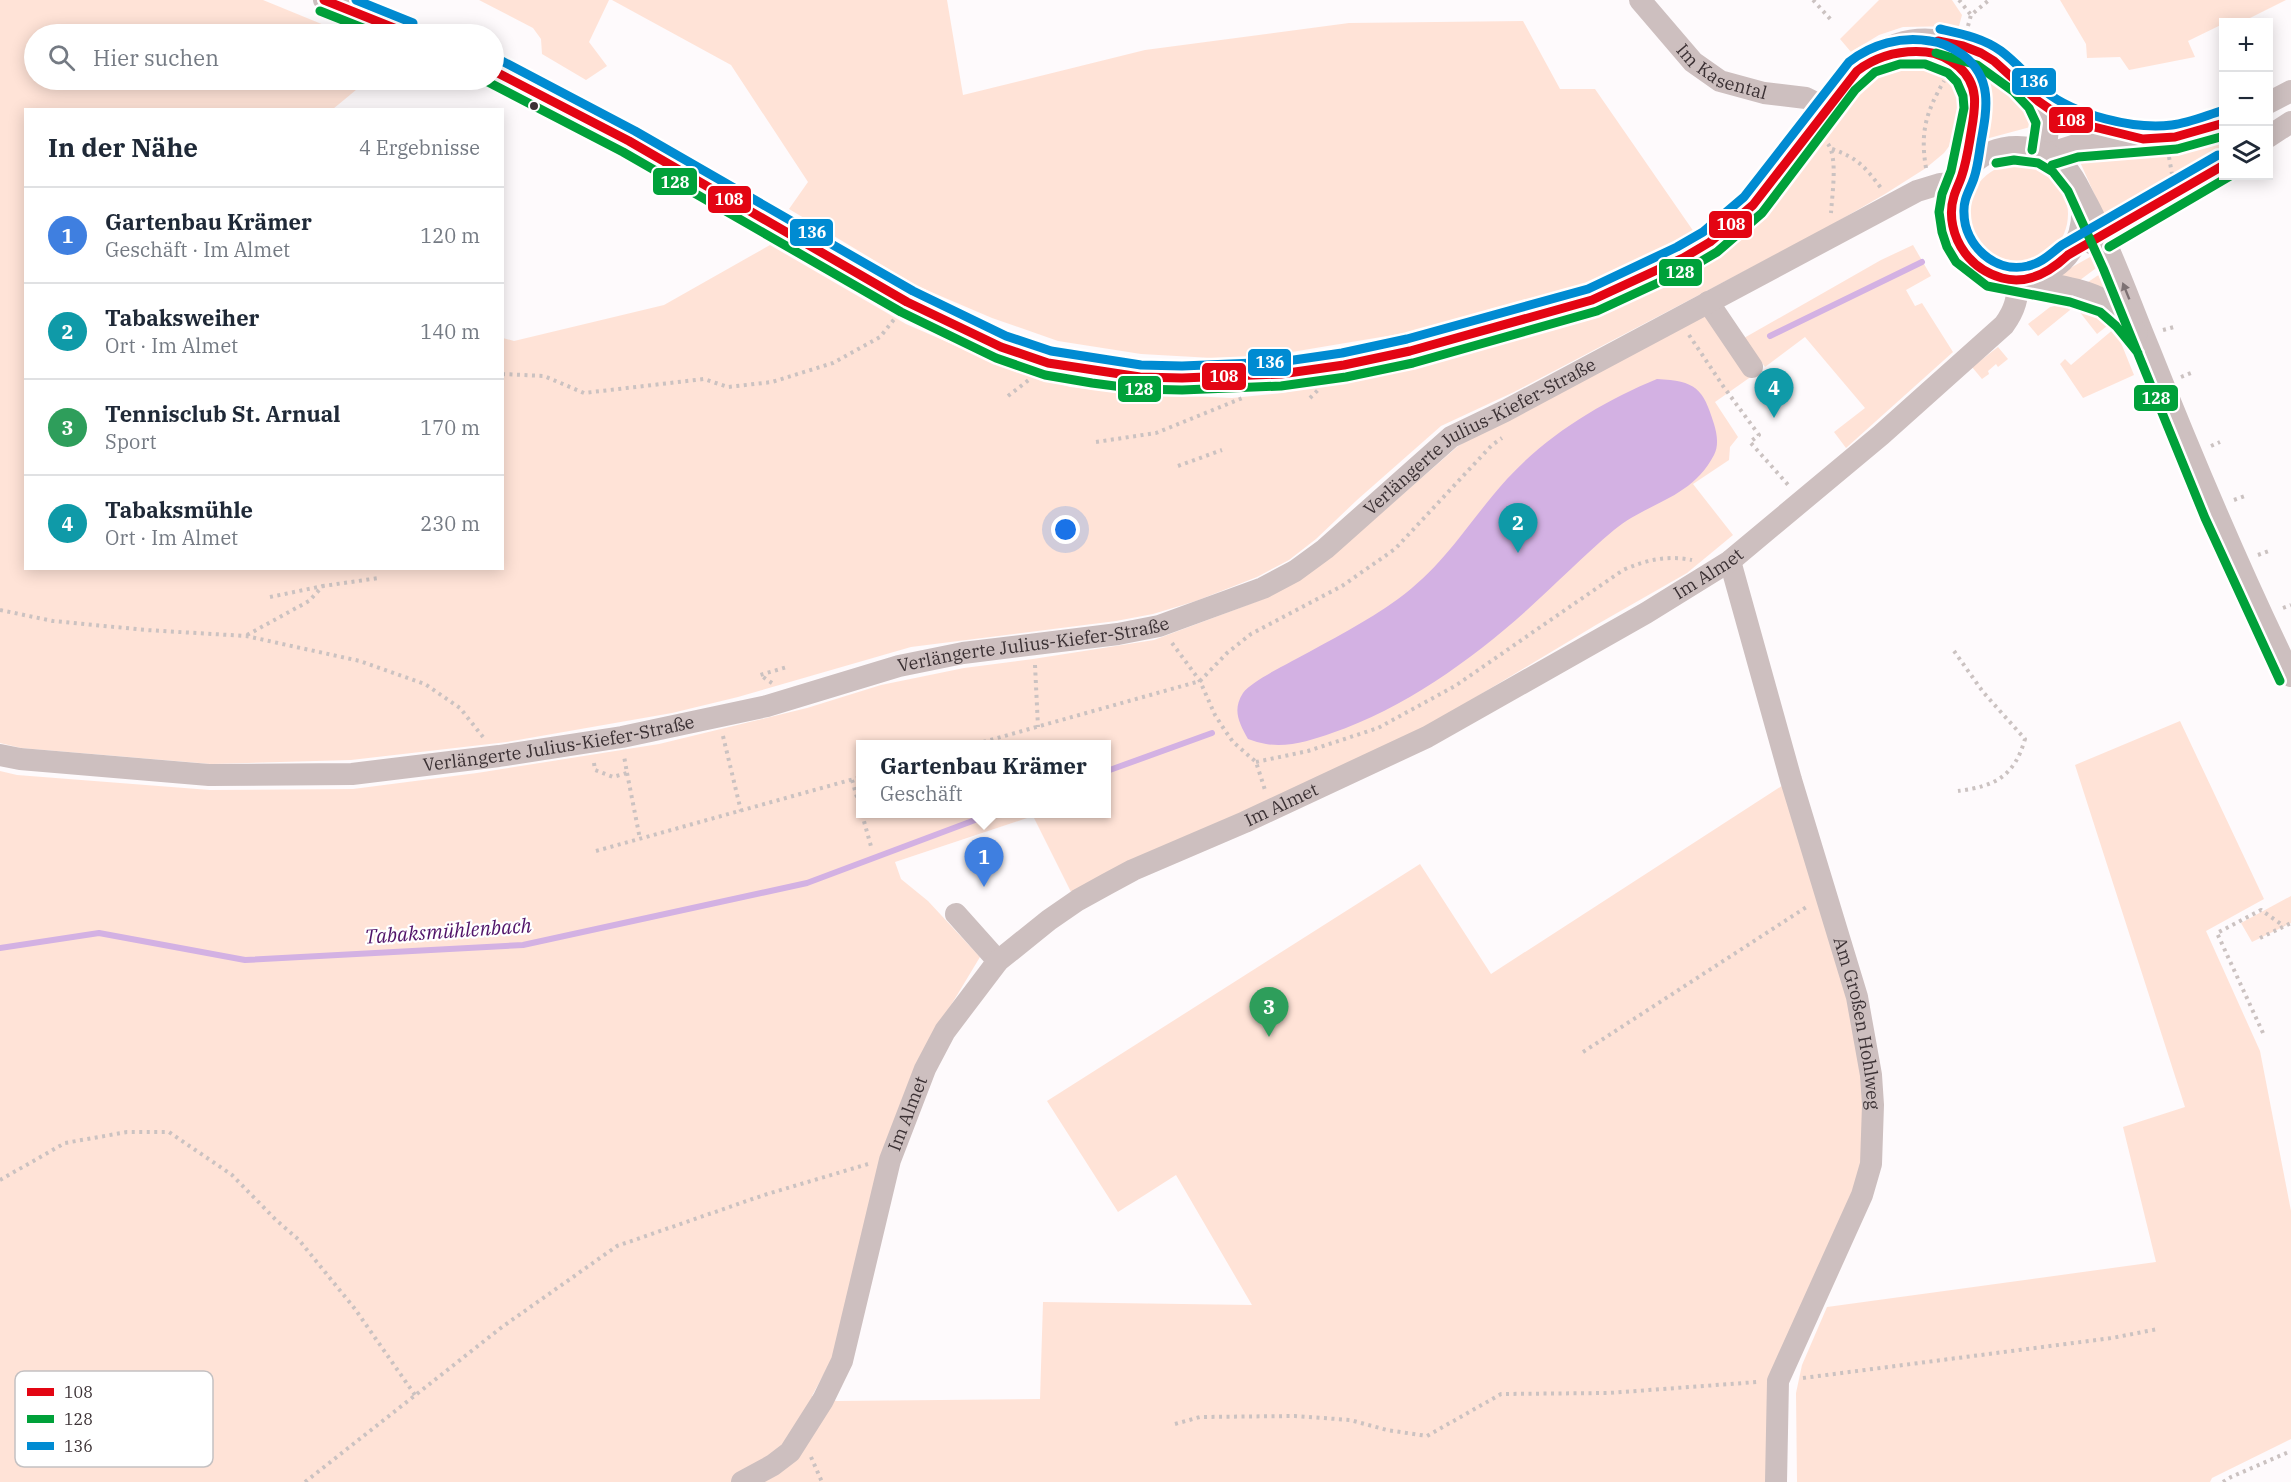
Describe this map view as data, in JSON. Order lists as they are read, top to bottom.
{
  "streets": {
    "street": [
      "Im Kasental",
      "Verlängerte Julius-Kiefer-Straße",
      "Im Almet",
      "Am Großen Hohlweg"
    ]
  },
  "crossings": [
    ["Verlängerte Julius-Kiefer-Straße", "Im Almet"],
    ["Im Almet", "Am Großen Hohlweg"]
  ],
  "water": ["Tabaksmühlenbach"],
  "lines": ["transit line 108", "transit line 136", "transit line 128"],
  "legend": ["108", "128", "136"],
  "page": {
    "map_buttons": ["+", "−"],
    "search": "Hier suchen",
    "heading": ["In der Nähe", "4 Ergebnisse"],
    "list": [
      {
        "mark": "1",
        "name": "Gartenbau Krämer",
        "note": "Geschäft · Im Almet",
        "value": "120 m"
      },
      {
        "mark": "2",
        "name": "Tabaksweiher",
        "note": "Ort · Im Almet",
        "value": "140 m"
      },
      {
        "mark": "3",
        "name": "Tennisclub St. Arnual",
        "note": "Sport",
        "value": "170 m"
      },
      {
        "mark": "4",
        "name": "Tabaksmühle",
        "note": "Ort · Im Almet",
        "value": "230 m"
      }
    ],
    "pins": [
      "4",
      "2",
      "1",
      "3"
    ],
    "popup": ["Gartenbau Krämer", "Geschäft"]
  }
}
